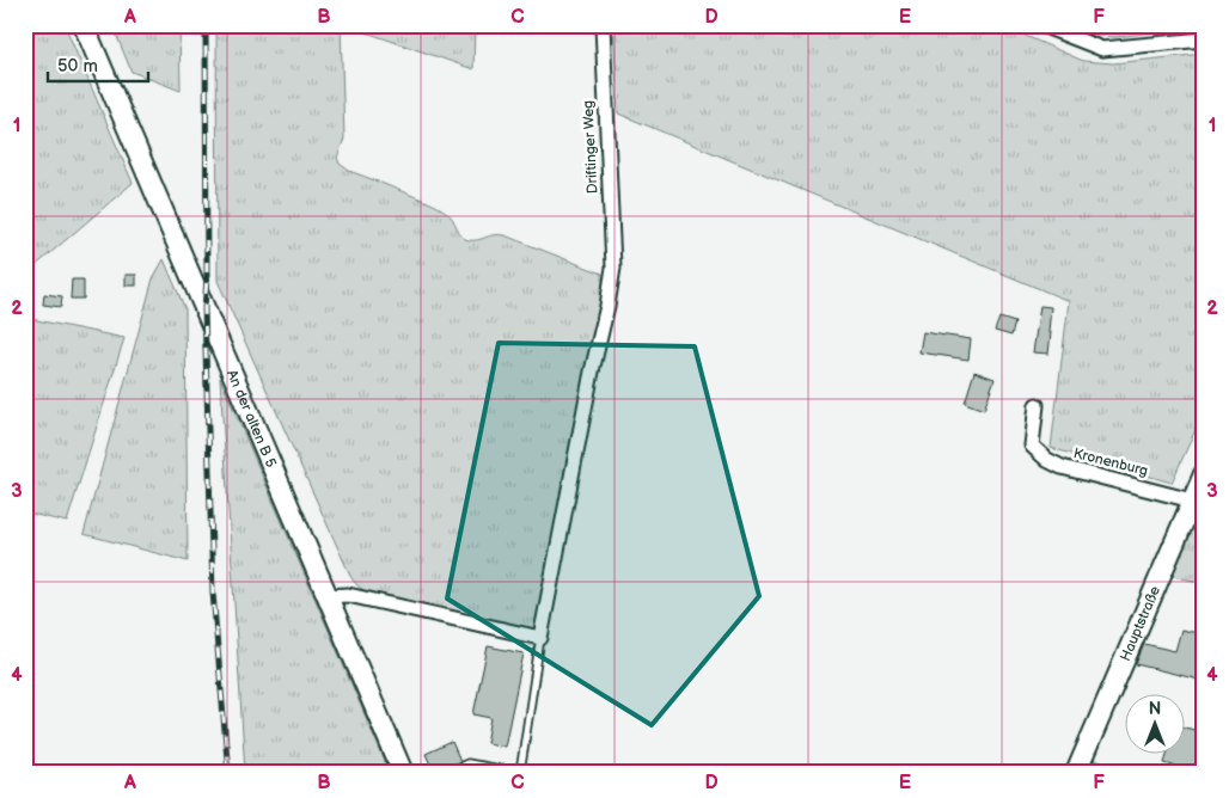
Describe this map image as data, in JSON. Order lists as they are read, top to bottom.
{
  "streets": {
    "main road": ["An der alten B 5", "Hauptstraße"],
    "street": ["Driftinger Weg", "Kronenburg"]
  },
  "crossings": [
    ["Kronenburg", "Hauptstraße"]
  ],
  "scale_bar": "50 m",
  "north": "top",
  "grid": {
    "columns": [
      "A",
      "B",
      "C",
      "D",
      "E",
      "F"
    ],
    "rows": [
      "1",
      "2",
      "3",
      "4"
    ]
  }
}
